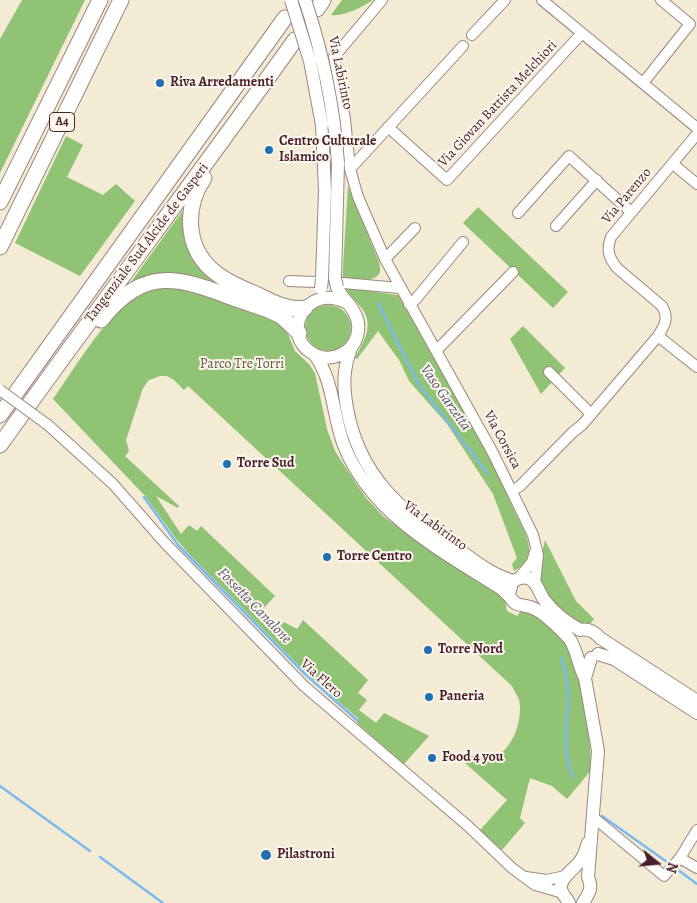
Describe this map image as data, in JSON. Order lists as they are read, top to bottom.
{
  "streets": {
    "highway": ["A4", "Tangenziale Sud Alcide de Gasperi"],
    "main road": ["Via Labirinto", "Via Corsica"],
    "street": ["Via Giovan Battista Melchiori", "Via Parenzo", "Via Flero"]
  },
  "crossings": [
    ["Via Labirinto", "Via Corsica"],
    ["Via Parenzo", "Via Corsica"]
  ],
  "water": ["Vaso Garzetta", "Fossetta Canalone"],
  "parks": ["Parco Tre Torri"],
  "places": [
    "Riva Arredamenti",
    "Centro Culturale Islamico",
    "Torre Sud",
    "Torre Centro",
    "Torre Nord",
    "Paneria",
    "Food 4 you",
    "Pilastroni"
  ],
  "north": "right"
}
